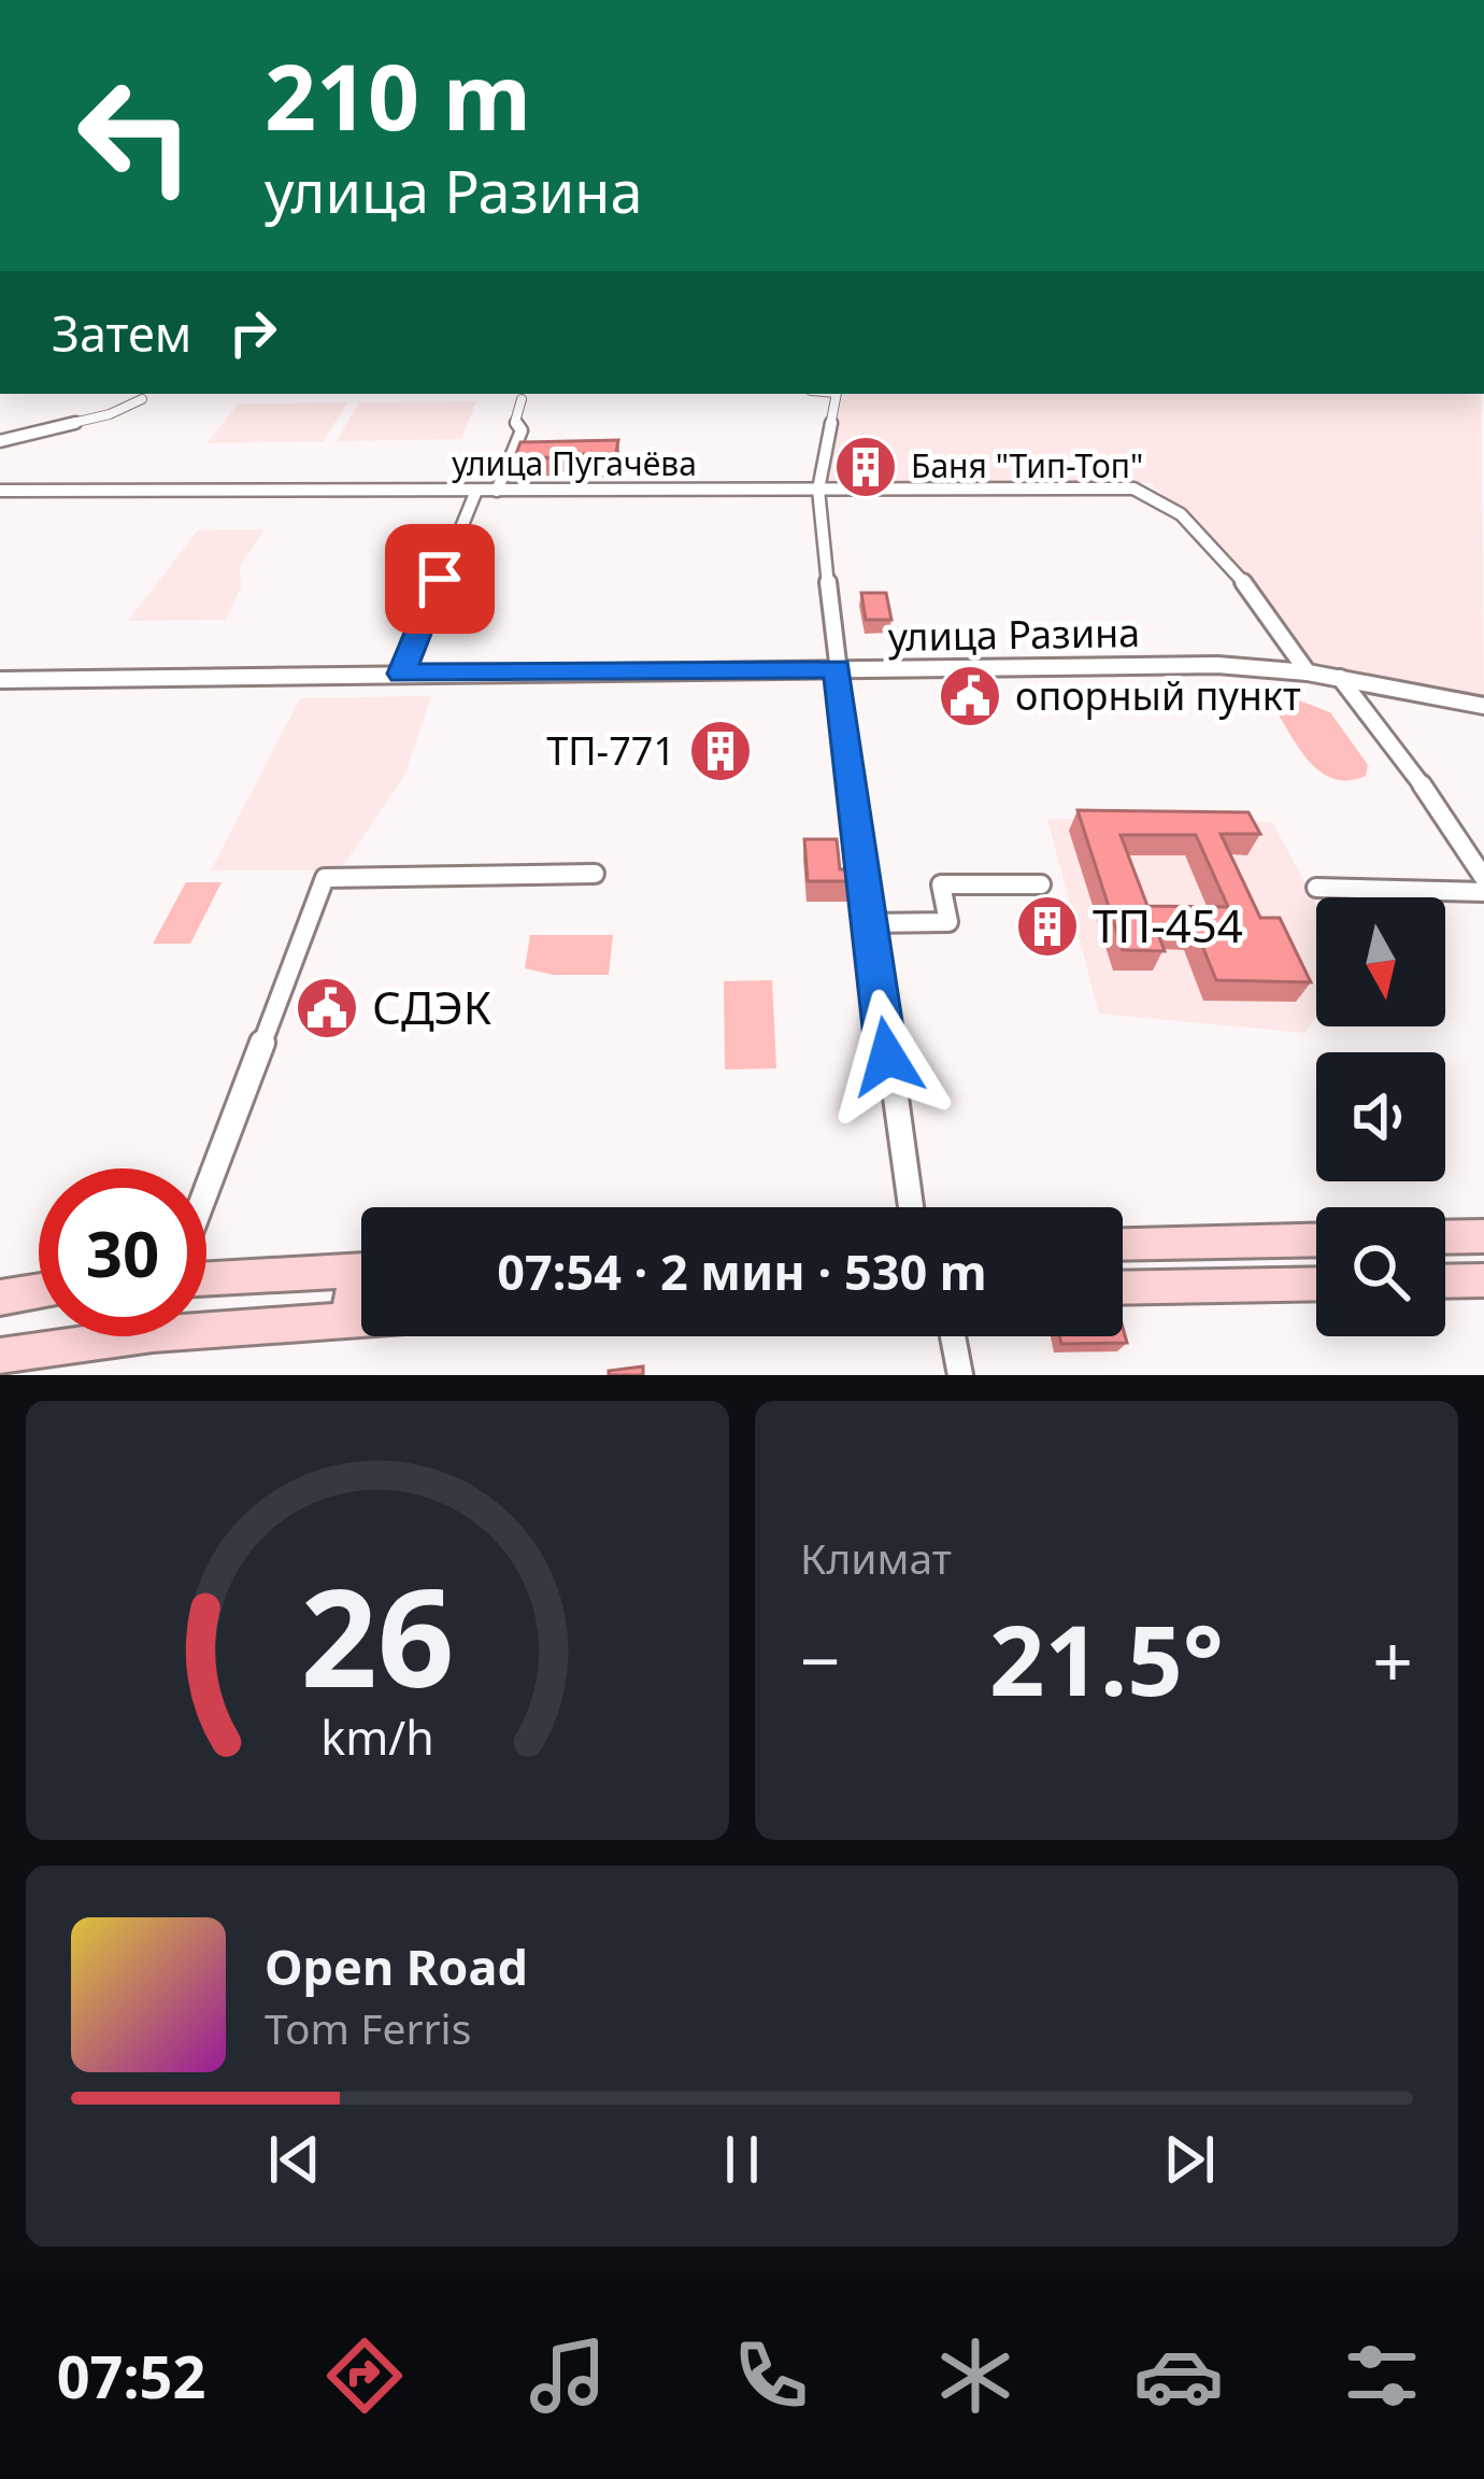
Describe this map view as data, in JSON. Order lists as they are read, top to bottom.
{
  "streets": {
    "street": ["улица Пугачёва", "улица Разина"]
  },
  "crossings": [
    ["улица Пугачёва", "улица Разина"]
  ],
  "places": {
    "building": ["Баня \"Тип-Топ\"", "ТП-771", "ТП-454"],
    "public building": ["опорный пункт", "СДЭК"]
  },
  "north": "bottom",
  "page": {
    "turn": ["210 m", "улица Разина"],
    "then": "Затем",
    "limit": "30",
    "trip": "07:54 · 2 мин · 530 m",
    "tile": "Климат",
    "heat": ["−", "21.5°", "+"],
    "song": ["Open Road", "Tom Ferris"],
    "tabs": "07:52",
    "gauge": ["26", "km/h"]
  }
}
